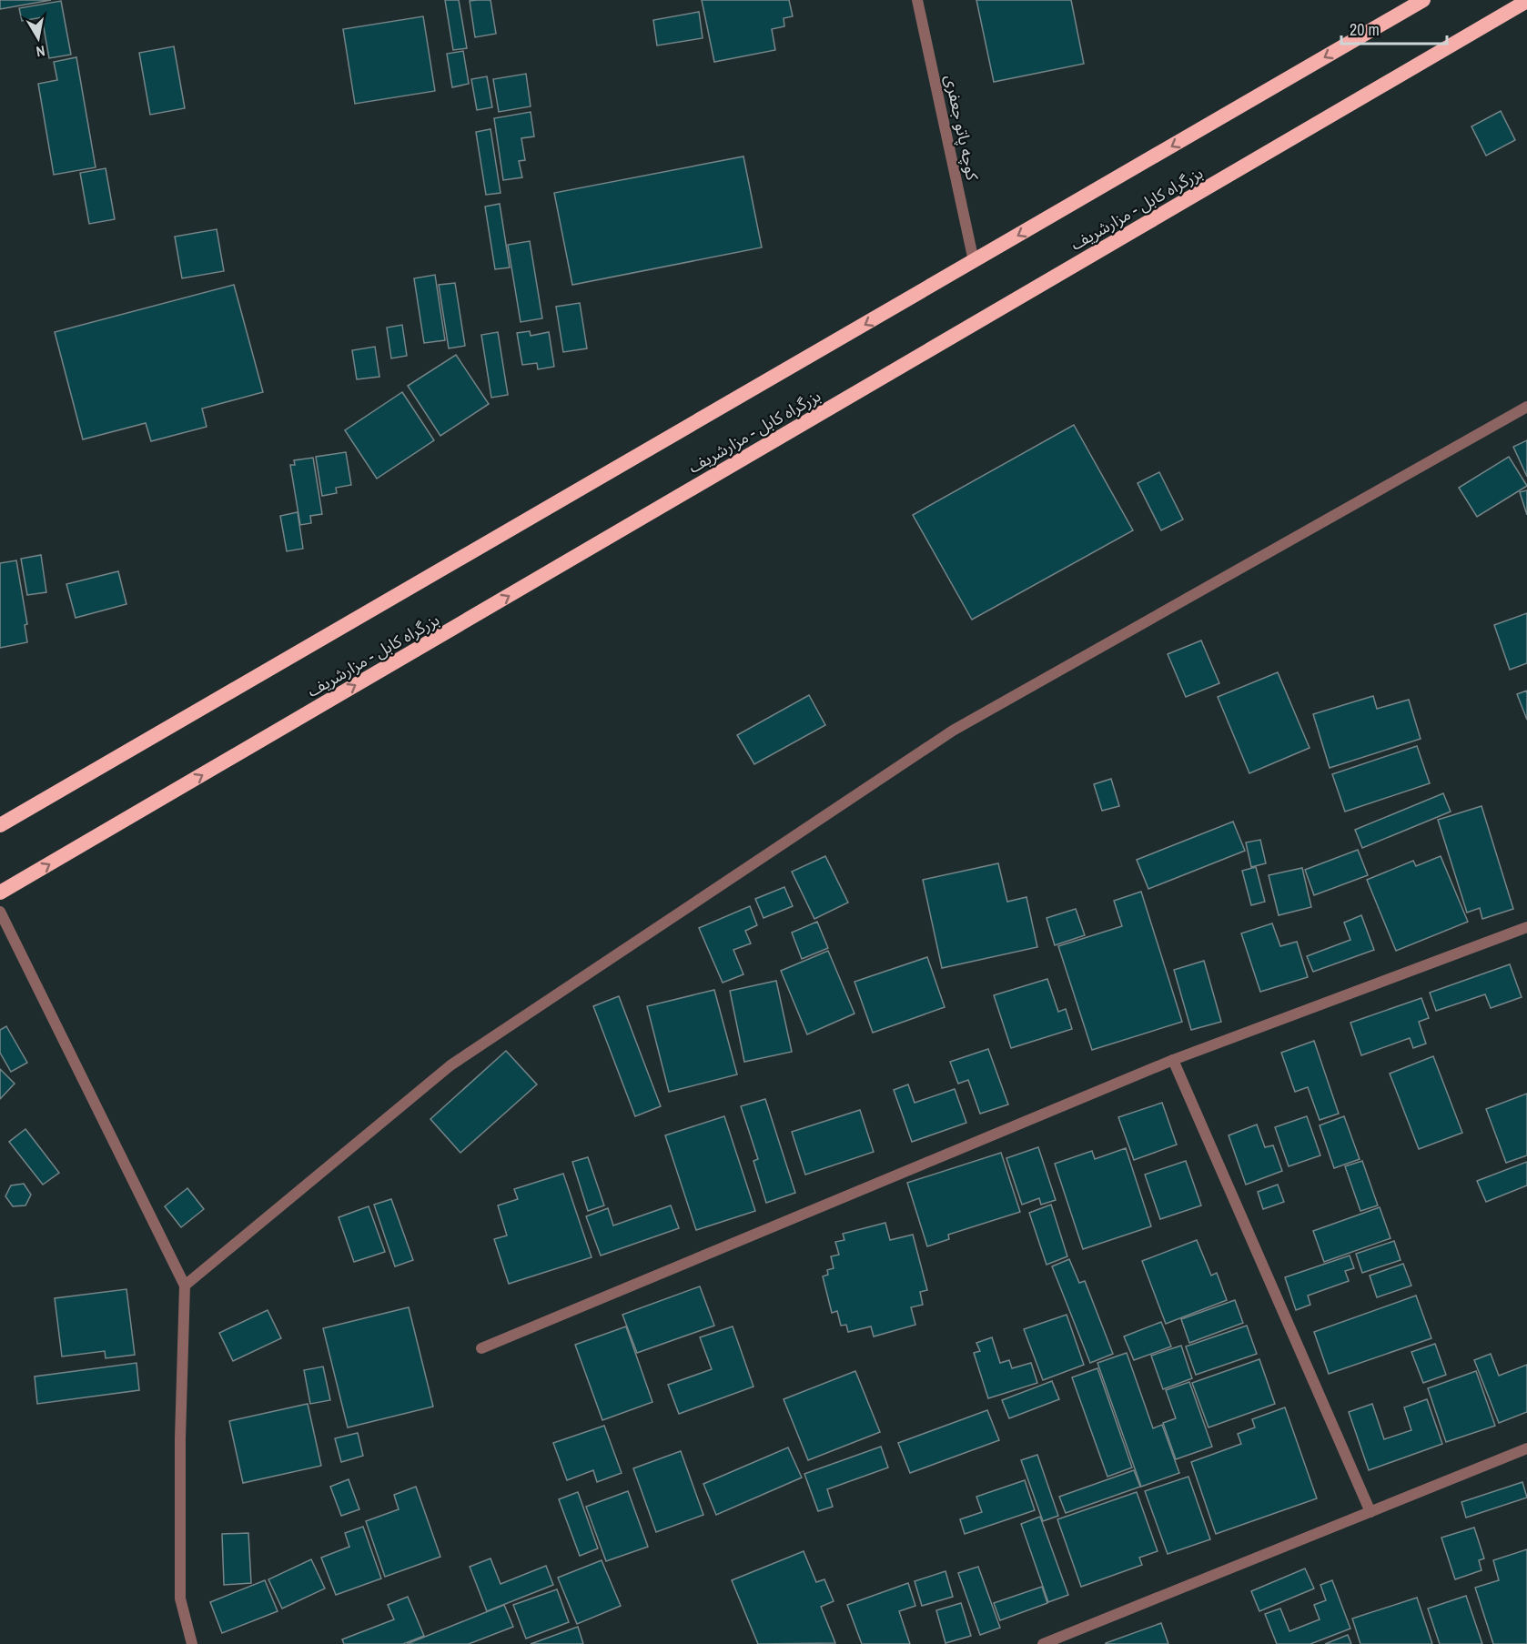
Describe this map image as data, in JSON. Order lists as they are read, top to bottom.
{
  "streets": {
    "highway": ["بزرگراه کابل - مزارشریف"],
    "street": ["کوچه پاتو جعفری"]
  },
  "scale_bar": "20 m",
  "north": "bottom"
}
